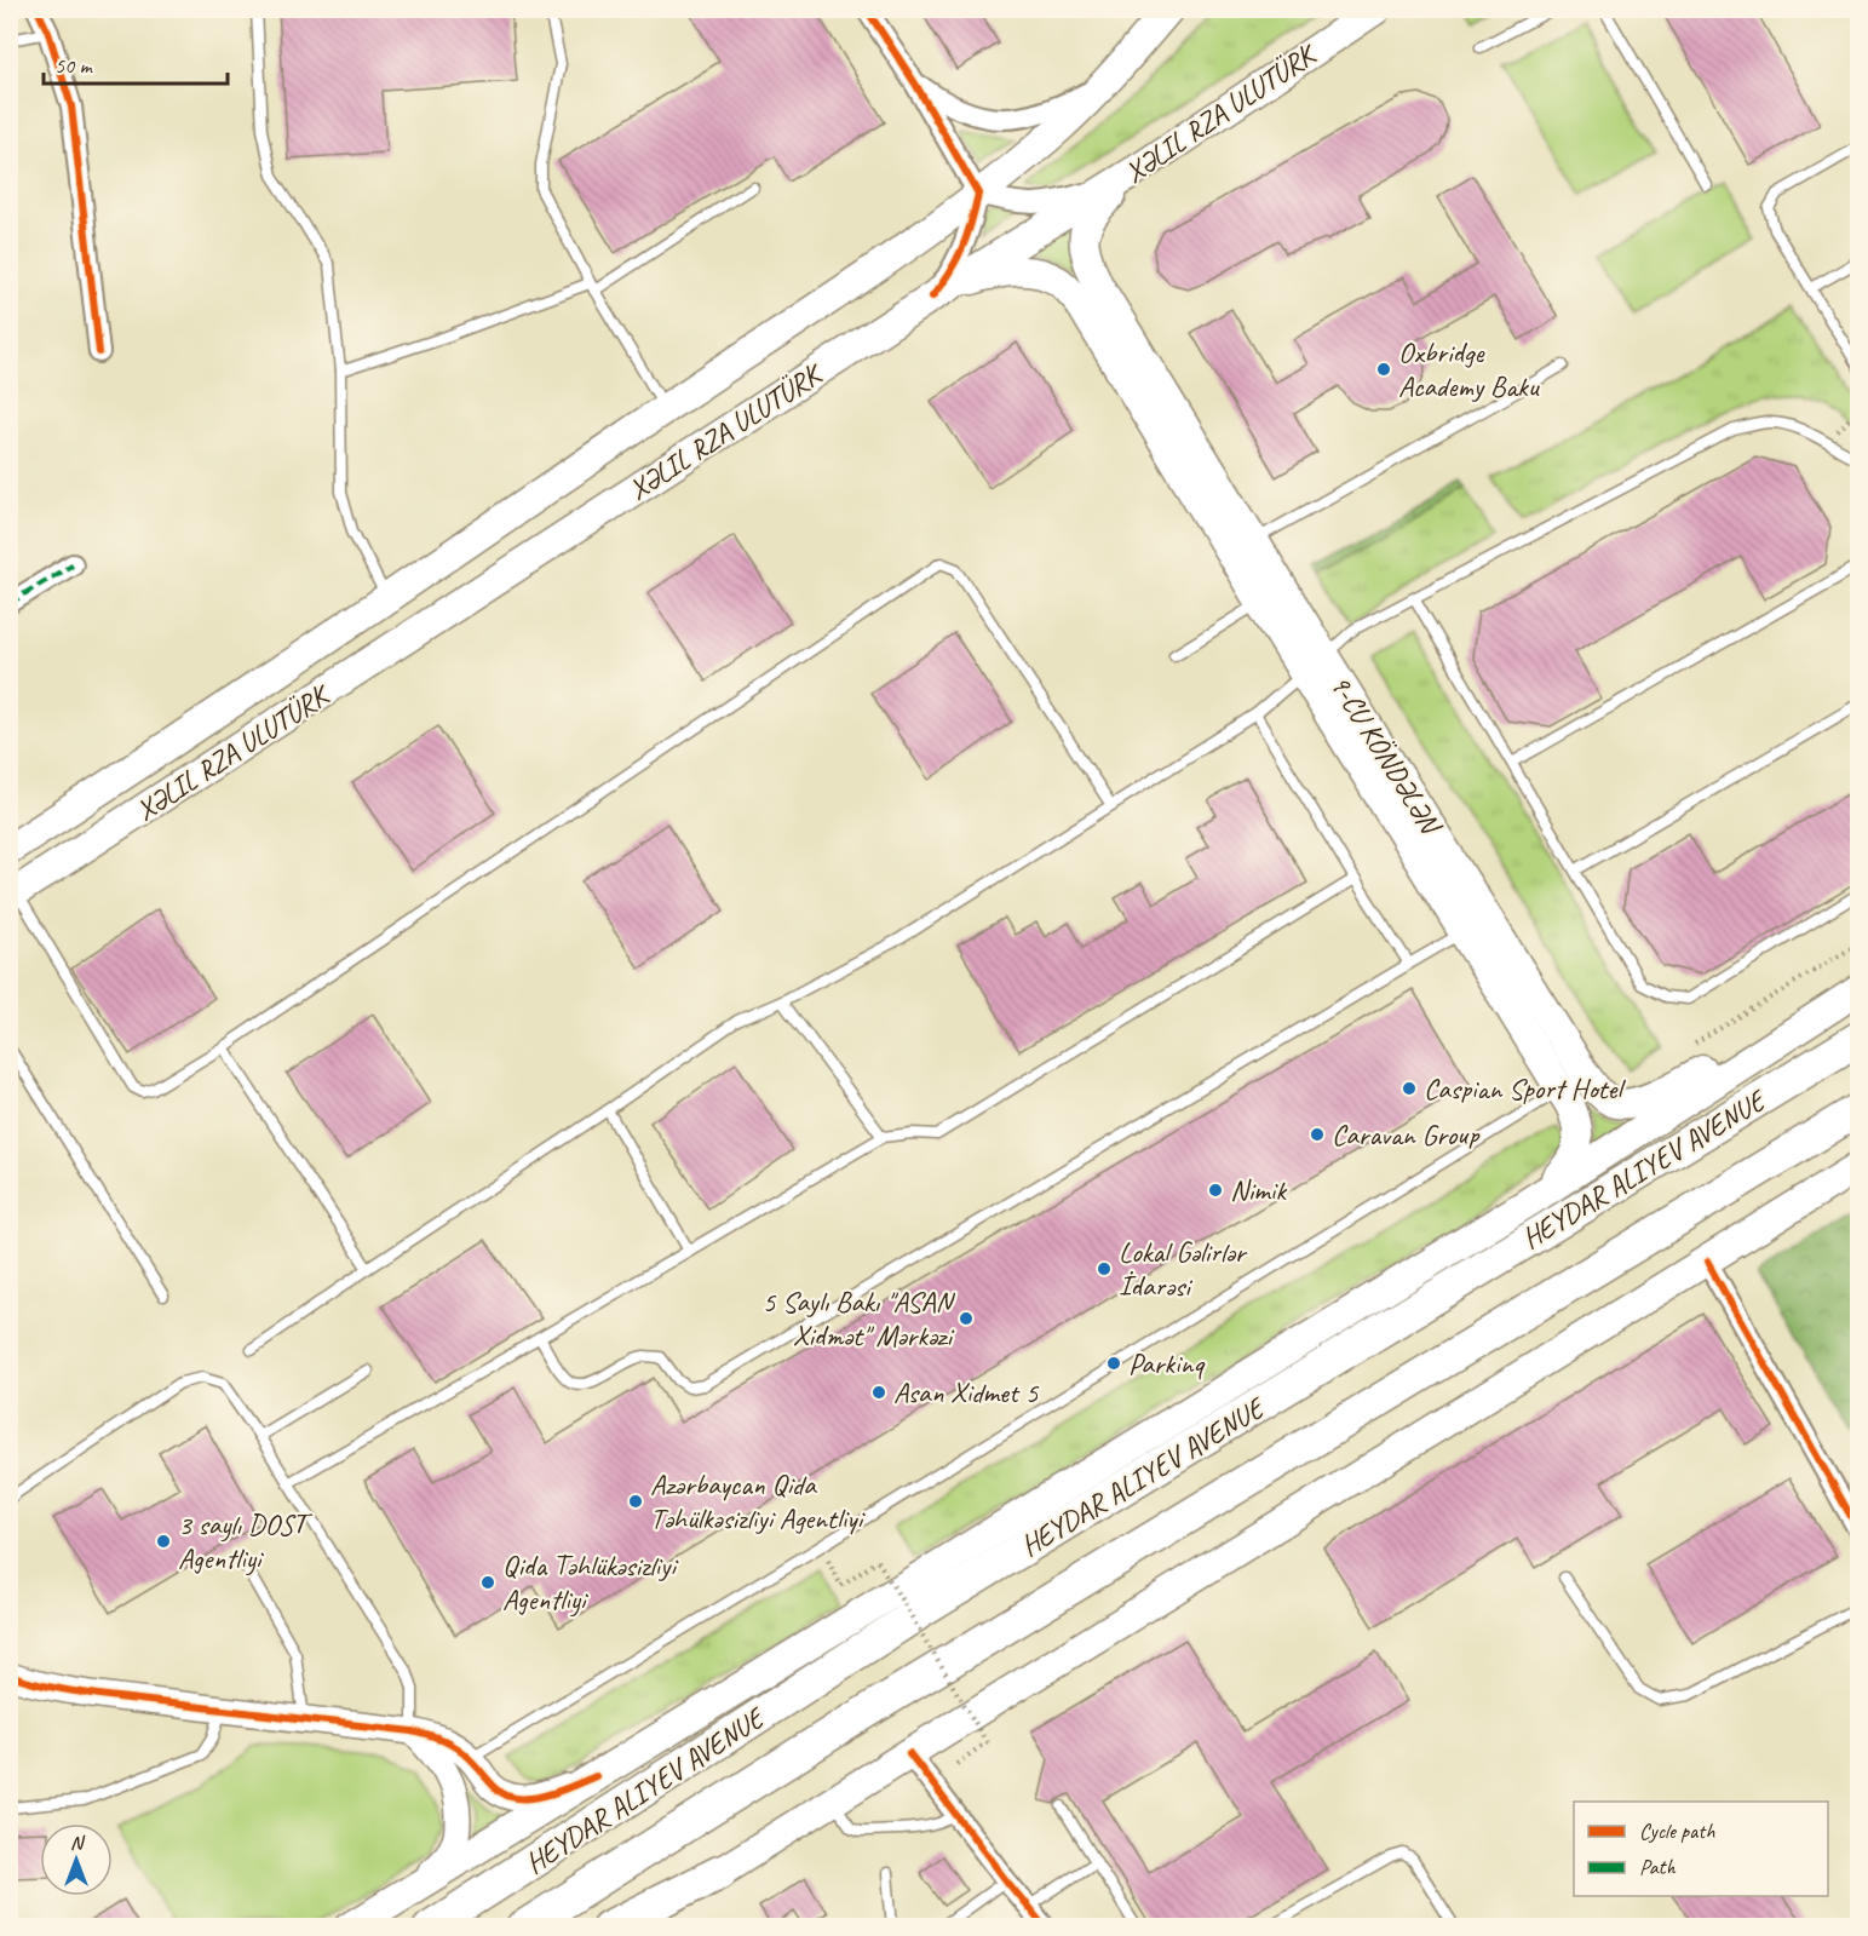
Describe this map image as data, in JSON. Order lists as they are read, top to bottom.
{
  "streets": {
    "highway": ["HEYDAR ALIYEV AVENUE"],
    "main road": ["XƏLIL RZA ULUTÜRK", "9-CU KÖNDƏLƏN"]
  },
  "crossings": [
    ["XƏLIL RZA ULUTÜRK", "9-CU KÖNDƏLƏN"]
  ],
  "places": [
    "Oxbridge Academy Baku",
    "Caspian Sport Hotel",
    "Caravan Group",
    "Nimik",
    "Lokal Gəlirlər İdarəsi",
    "5 Saylı Bakı \"ASAN Xidmət\" Mərkəzi",
    "Parkinq",
    "Asan Xidmet 5",
    "Azərbaycan Qida Təhülkəsizliyi Agentliyi",
    "3 saylı DOST Agentliyi",
    "Qida Təhlükəsizliyi Agentliyi"
  ],
  "legend": ["Cycle path", "Path"],
  "scale_bar": "50 m",
  "north": "top"
}
